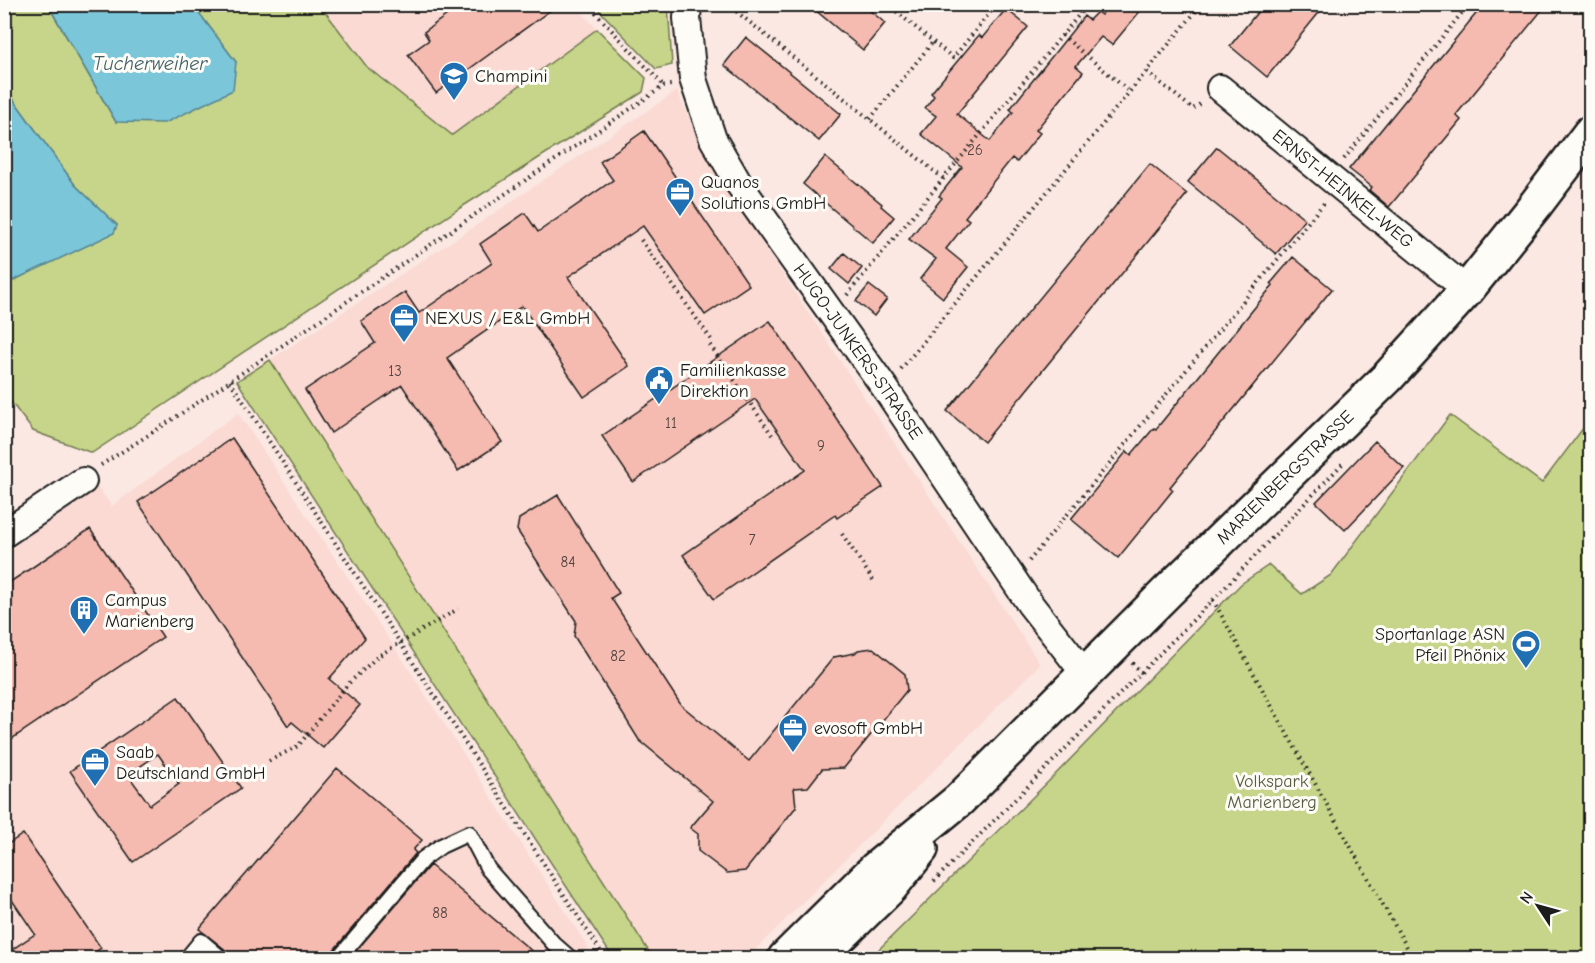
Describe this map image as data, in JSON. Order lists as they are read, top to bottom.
{
  "streets": {
    "main road": ["MARIENBERGSTRASSE"],
    "street": ["ERNST-HEINKEL-WEG", "HUGO-JUNKERS-STRASSE"]
  },
  "crossings": [
    ["ERNST-HEINKEL-WEG", "MARIENBERGSTRASSE"],
    ["HUGO-JUNKERS-STRASSE", "MARIENBERGSTRASSE"]
  ],
  "water": ["Tucherweiher"],
  "parks": ["Volkspark Marienberg"],
  "places": {
    "school or university": ["Champini"],
    "office": [
      "Quanos Solutions GmbH",
      "NEXUS / E&L GmbH",
      "evosoft GmbH",
      "Saab Deutschland GmbH"
    ],
    "public building": ["Familienkasse Direktion"],
    "building": ["Campus Marienberg"],
    "sports": ["Sportanlage ASN Pfeil Phönix"]
  },
  "house_numbers": [
    "26",
    "13",
    "11",
    "9",
    "7",
    "84",
    "82",
    "88"
  ],
  "north": "top left"
}
